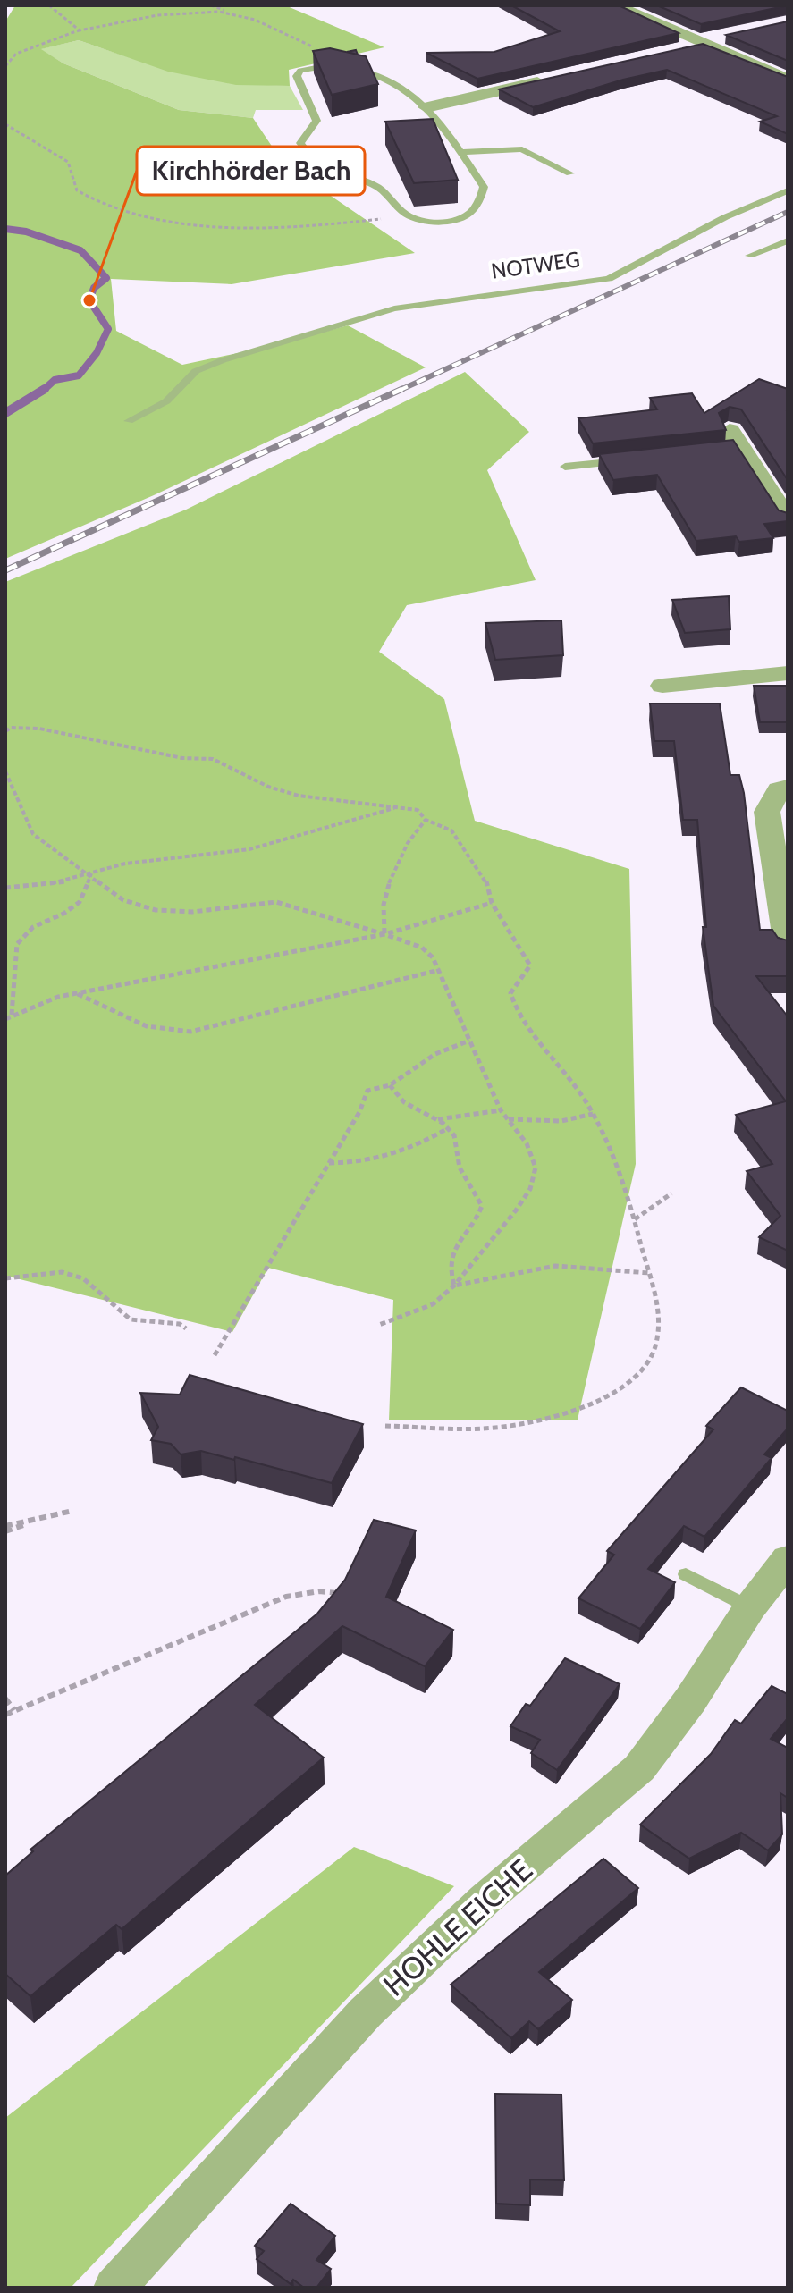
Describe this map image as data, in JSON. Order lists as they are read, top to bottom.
{
  "streets": {
    "street": ["HOHLE EICHE"],
    "lane": ["NOTWEG"]
  },
  "places": ["Kirchhörder Bach"]
}
